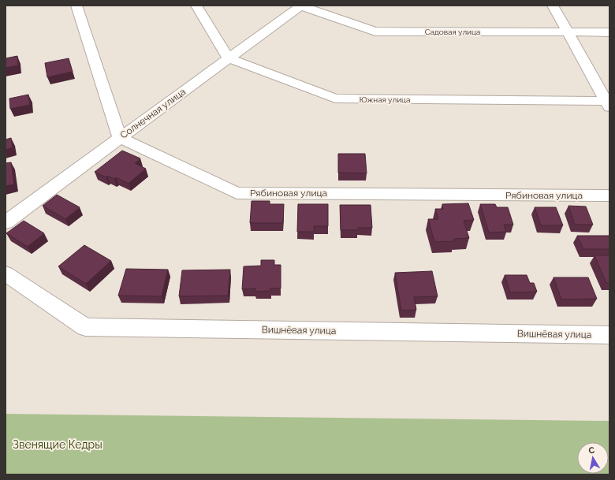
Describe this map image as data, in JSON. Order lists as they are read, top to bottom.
{
  "streets": {
    "street": [
      "Садовая улица",
      "Южная улица",
      "Солнечная улица",
      "Рябиновая улица",
      "Вишнёвая улица"
    ]
  },
  "crossings": [
    ["Садовая улица", "Солнечная улица"],
    ["Южная улица", "Солнечная улица"],
    ["Солнечная улица", "Рябиновая улица"]
  ],
  "parks": ["Звенящие Кедры"],
  "north": "top"
}
